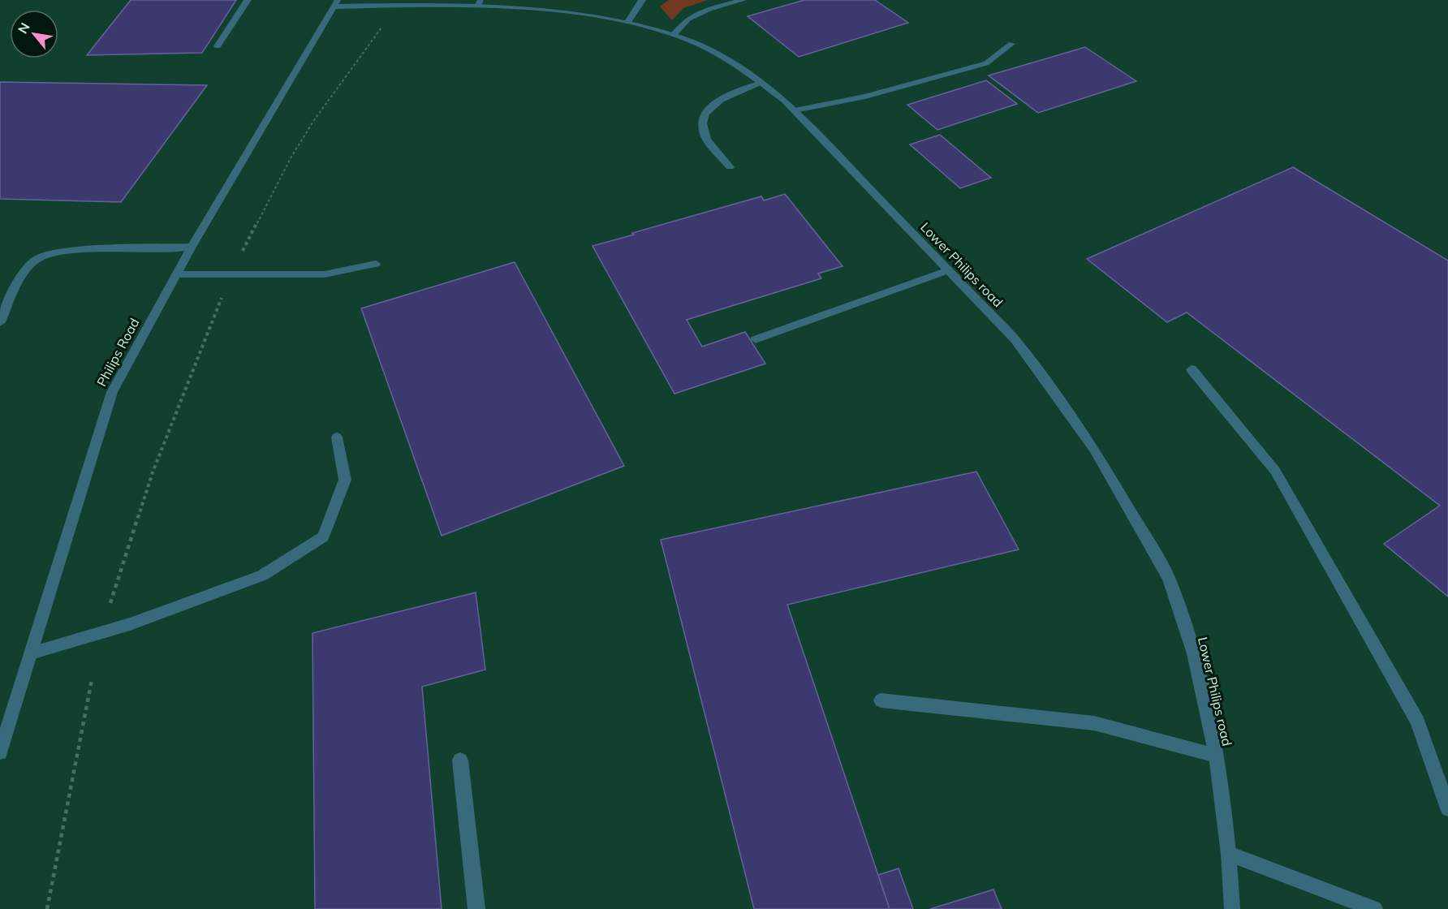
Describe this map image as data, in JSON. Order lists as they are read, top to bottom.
{
  "streets": {
    "street": ["Lower Philips road", "Philips Road"]
  },
  "crossings": [
    ["Lower Philips road", "Philips Road"]
  ],
  "north": "top left"
}
